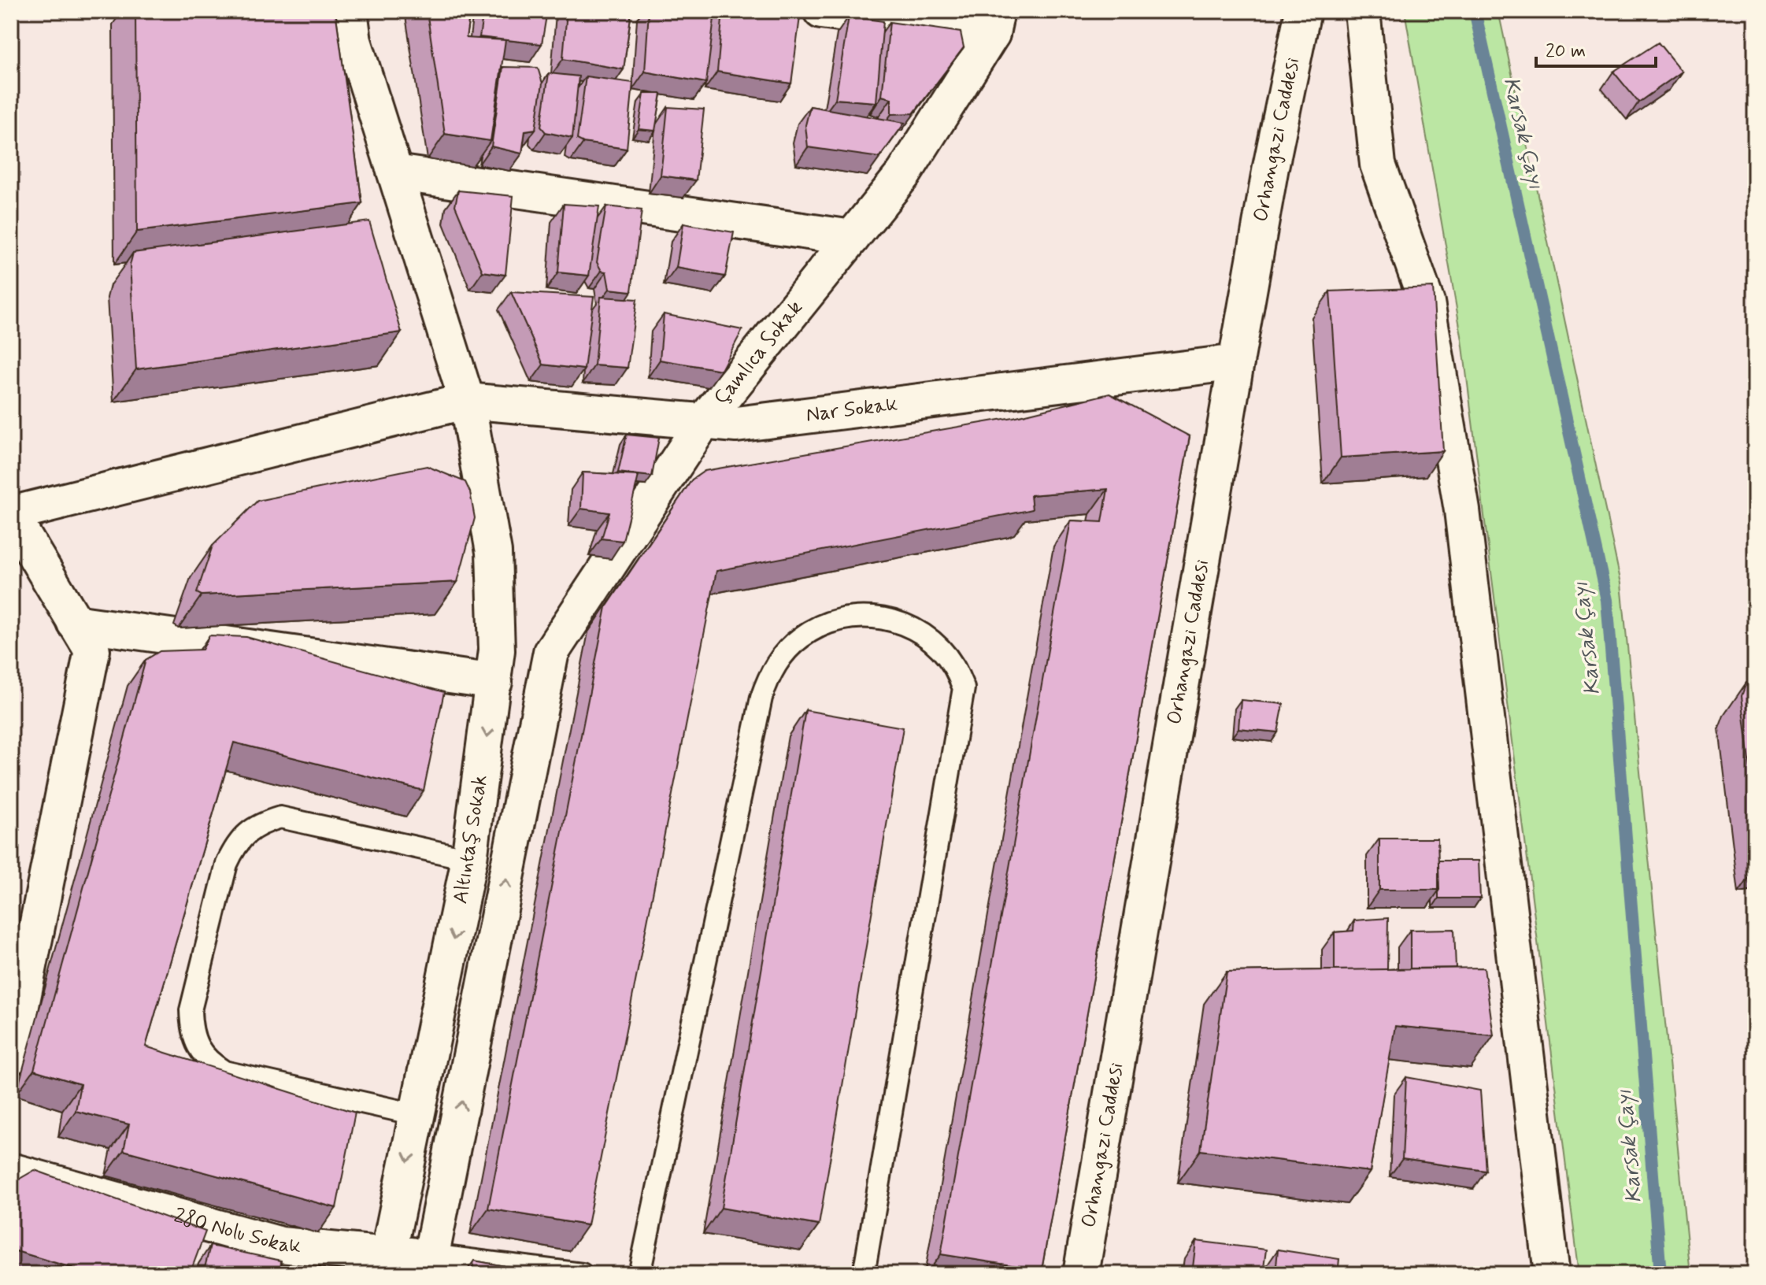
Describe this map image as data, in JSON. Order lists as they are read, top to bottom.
{
  "streets": {
    "street": [
      "Orhangazi Caddesi",
      "Çamlıca Sokak",
      "Nar Sokak",
      "Altıntaş Sokak",
      "280 Nolu Sokak"
    ]
  },
  "crossings": [
    ["Orhangazi Caddesi", "Nar Sokak"],
    ["Çamlıca Sokak", "Nar Sokak"],
    ["Çamlıca Sokak", "Altıntaş Sokak"],
    ["Nar Sokak", "Altıntaş Sokak"],
    ["Altıntaş Sokak", "280 Nolu Sokak"]
  ],
  "water": ["Karsak Çayı"],
  "scale_bar": "20 m"
}
